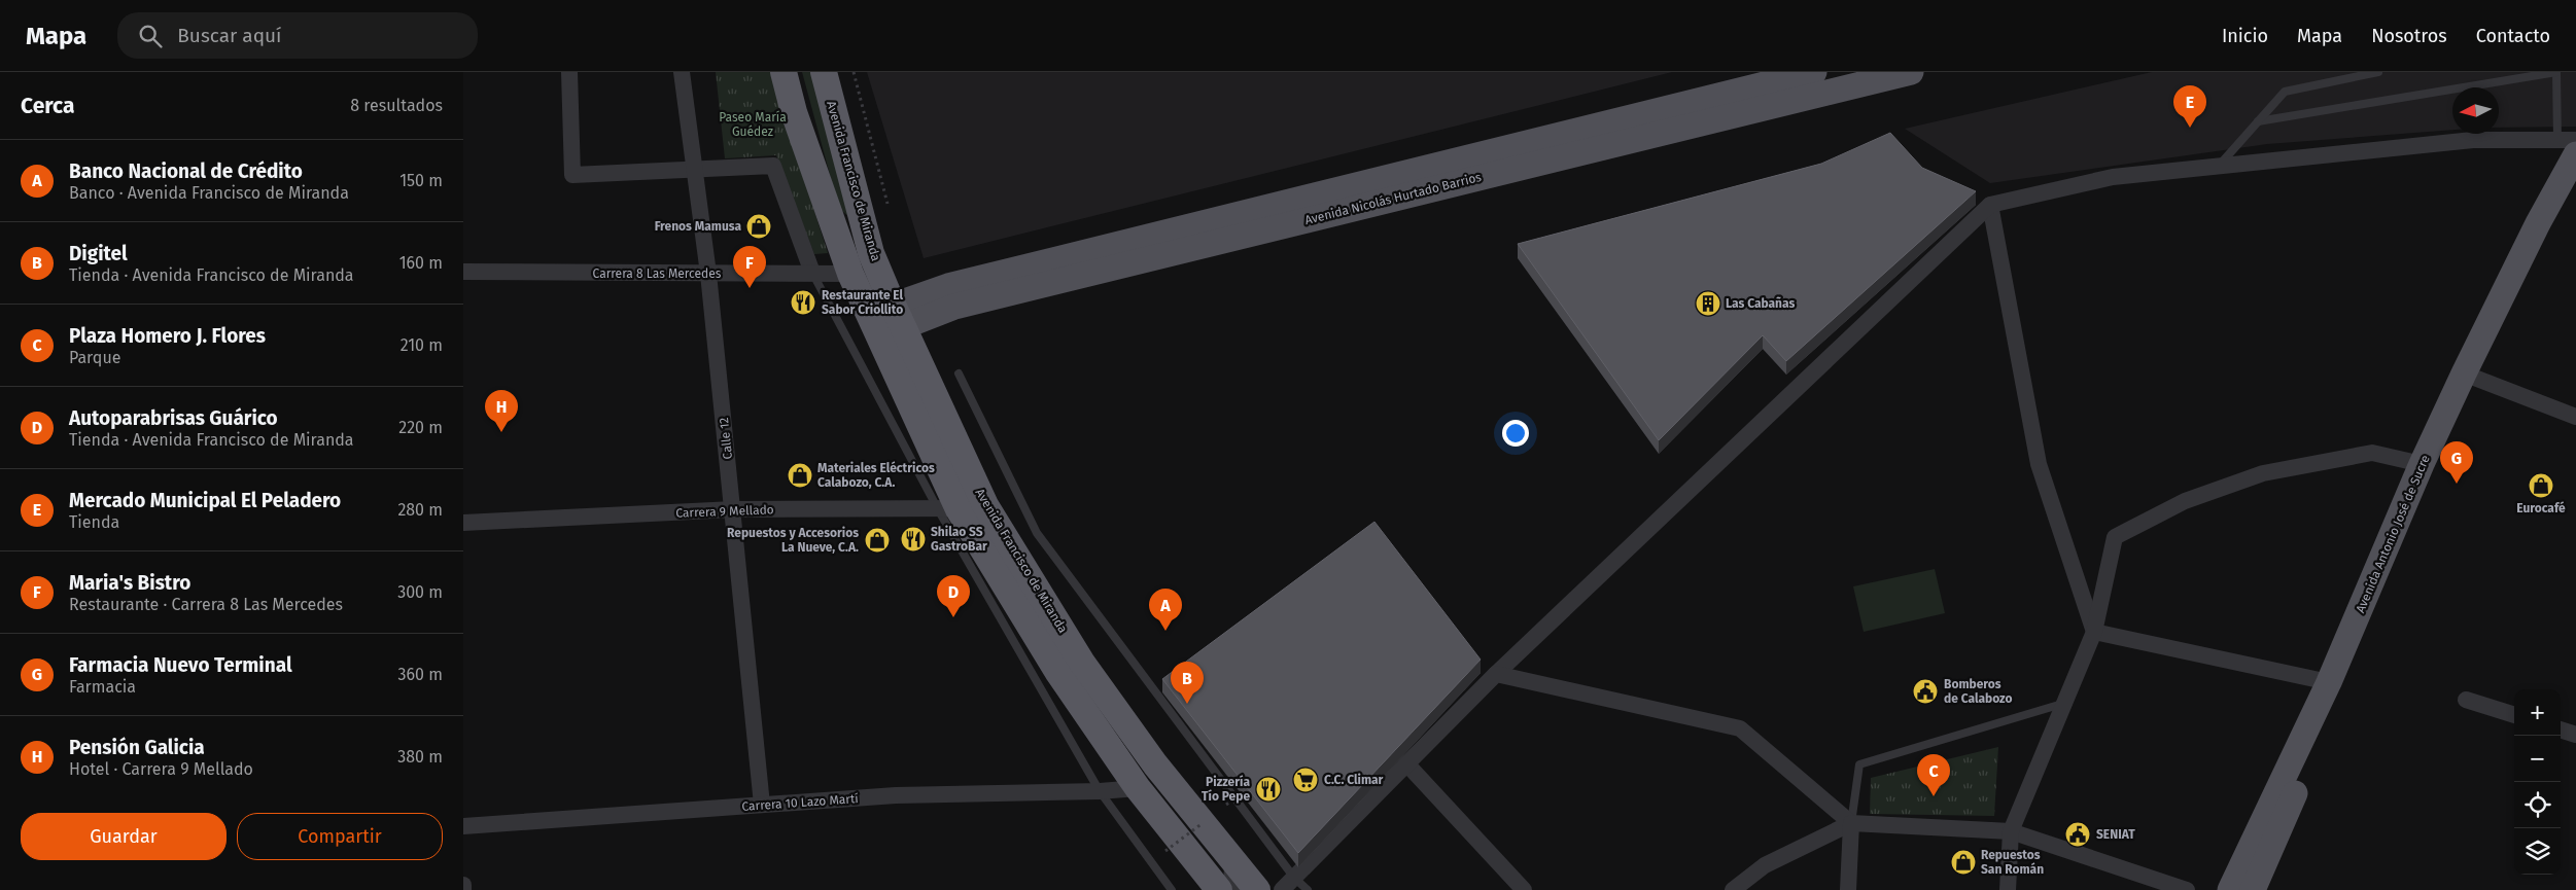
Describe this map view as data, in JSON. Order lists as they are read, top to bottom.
{
  "streets": {
    "highway": ["Avenida Francisco de Miranda"],
    "main road": ["Avenida Nicolás Hurtado Barrios", "Avenida Antonio José de Sucre"],
    "street": [
      "Carrera 8 Las Mercedes",
      "Calle 12",
      "Carrera 9 Mellado",
      "Carrera 10 Lazo Martí"
    ]
  },
  "crossings": [
    ["Avenida Francisco de Miranda", "Avenida Nicolás Hurtado Barrios"],
    ["Avenida Francisco de Miranda", "Carrera 8 Las Mercedes"],
    ["Avenida Francisco de Miranda", "Carrera 9 Mellado"],
    ["Avenida Francisco de Miranda", "Carrera 10 Lazo Martí"],
    ["Carrera 8 Las Mercedes", "Calle 12"],
    ["Calle 12", "Carrera 9 Mellado"],
    ["Calle 12", "Carrera 10 Lazo Martí"]
  ],
  "parks": ["Paseo María Guédez"],
  "places": {
    "shop": [
      "Frenos Mamusa",
      "Materiales Eléctricos Calabozo, C.A.",
      "Eurocafé",
      "Repuestos y Accesorios La Nueve, C.A.",
      "Repuestos San Román"
    ],
    "restaurant": ["Restaurante El Sabor Criollito", "Shilao SS GastroBar", "Pizzería Tío Pepe"],
    "building": ["Las Cabañas"],
    "public building": ["Bomberos de Calabozo", "SENIAT"],
    "supermarket": ["C.C. Climar"]
  },
  "north": "left",
  "page": {
    "header": "Mapa",
    "search": "Buscar aquí",
    "nav": [
      "Inicio",
      "Mapa",
      "Nosotros",
      "Contacto"
    ],
    "heading": ["Cerca", "8 resultados"],
    "pins": [
      "E",
      "F",
      "H",
      "G",
      "D",
      "A",
      "B",
      "C"
    ],
    "list": [
      {
        "mark": "A",
        "name": "Banco Nacional de Crédito",
        "note": "Banco · Avenida Francisco de Miranda",
        "value": "150 m"
      },
      {
        "mark": "B",
        "name": "Digitel",
        "note": "Tienda · Avenida Francisco de Miranda",
        "value": "160 m"
      },
      {
        "mark": "C",
        "name": "Plaza Homero J. Flores",
        "note": "Parque",
        "value": "210 m"
      },
      {
        "mark": "D",
        "name": "Autoparabrisas Guárico",
        "note": "Tienda · Avenida Francisco de Miranda",
        "value": "220 m"
      },
      {
        "mark": "E",
        "name": "Mercado Municipal El Peladero",
        "note": "Tienda",
        "value": "280 m"
      },
      {
        "mark": "F",
        "name": "Maria's Bistro",
        "note": "Restaurante · Carrera 8 Las Mercedes",
        "value": "300 m"
      },
      {
        "mark": "G",
        "name": "Farmacia Nuevo Terminal",
        "note": "Farmacia",
        "value": "360 m"
      },
      {
        "mark": "H",
        "name": "Pensión Galicia",
        "note": "Hotel · Carrera 9 Mellado",
        "value": "380 m"
      }
    ],
    "map_buttons": ["+", "−"],
    "buttons": ["Guardar", "Compartir"]
  }
}
